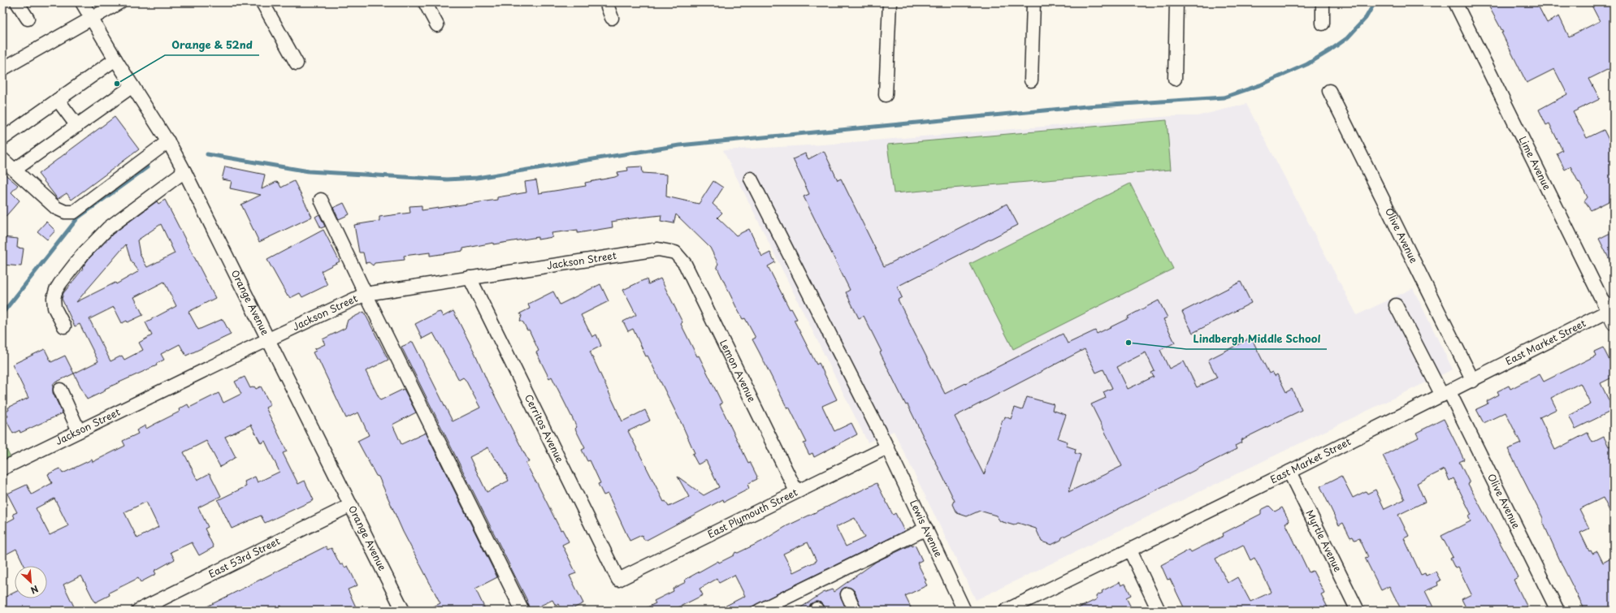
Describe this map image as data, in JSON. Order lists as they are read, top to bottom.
{
  "streets": {
    "street": [
      "Lime Avenue",
      "Olive Avenue",
      "Jackson Street",
      "Orange Avenue",
      "East Market Street",
      "Lemon Avenue",
      "Cerritos Avenue",
      "East Plymouth Street",
      "Lewis Avenue",
      "Myrtle Avenue",
      "East 53rd Street"
    ]
  },
  "crossings": [
    ["Lime Avenue", "East Market Street"],
    ["Olive Avenue", "East Market Street"],
    ["Jackson Street", "Orange Avenue"],
    ["Jackson Street", "Lemon Avenue"],
    ["Jackson Street", "Cerritos Avenue"],
    ["Orange Avenue", "East 53rd Street"],
    ["East Market Street", "Myrtle Avenue"],
    ["Lemon Avenue", "East Plymouth Street"],
    ["Cerritos Avenue", "East Plymouth Street"],
    ["East Plymouth Street", "Lewis Avenue"]
  ],
  "places": ["Orange & 52nd", "Lindbergh Middle School"],
  "north": "bottom right"
}
